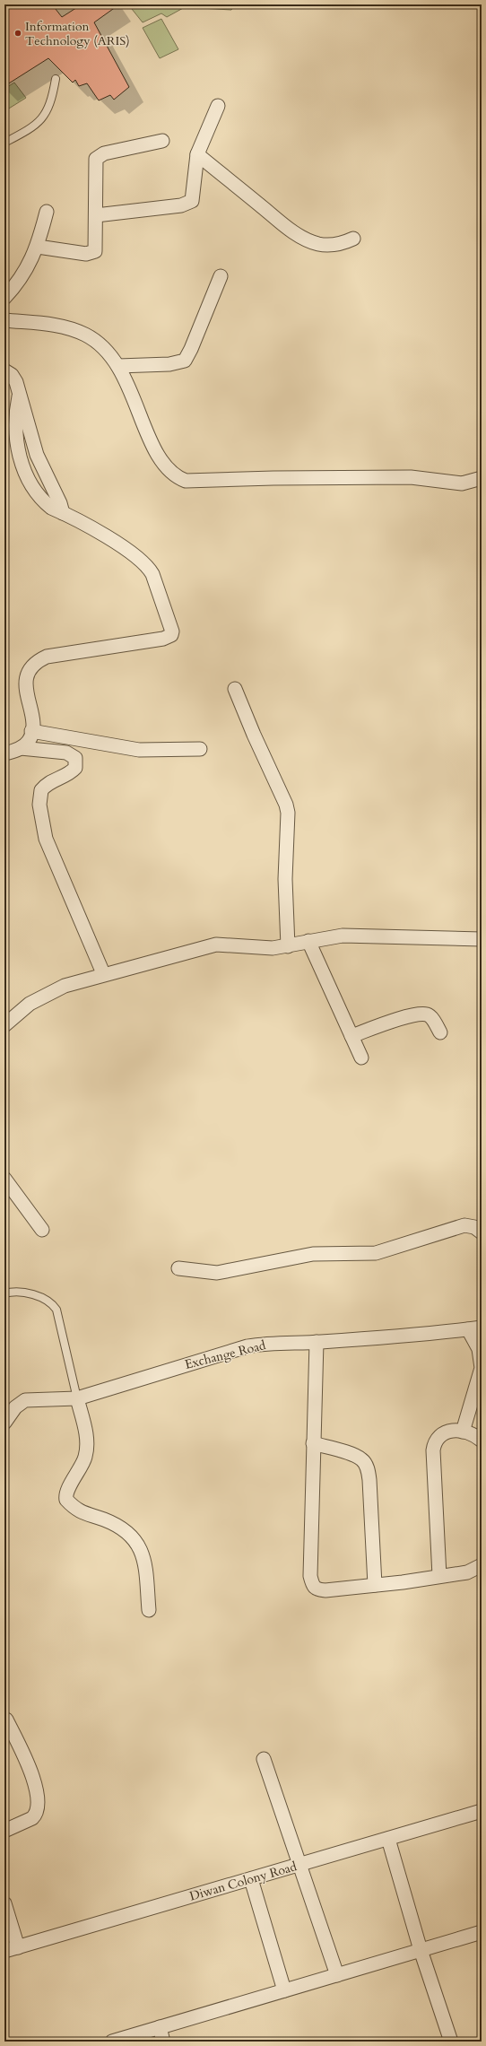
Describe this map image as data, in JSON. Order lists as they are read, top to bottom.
{
  "streets": {
    "street": ["Exchange Road", "Diwan Colony Road"]
  },
  "places": ["Information Technology (ARIS)"]
}
